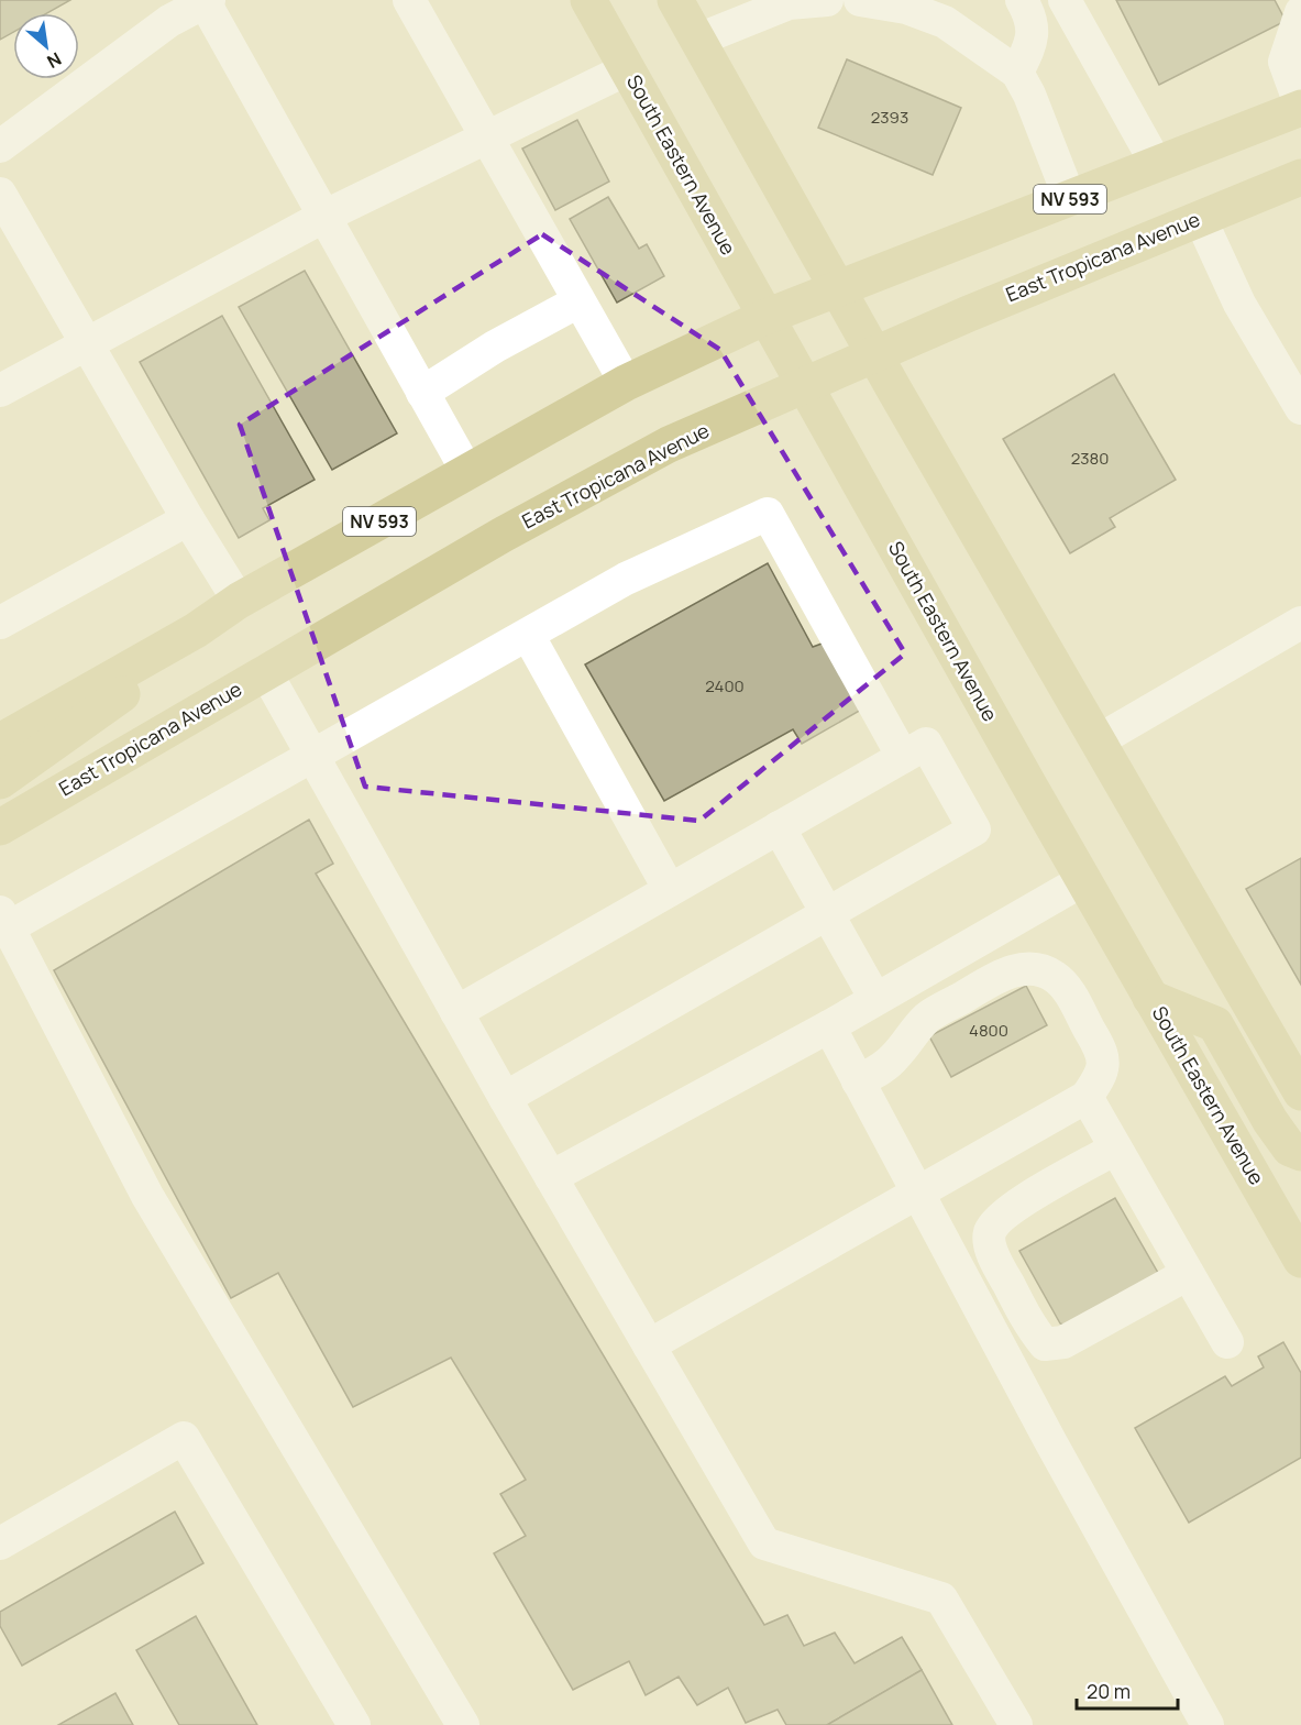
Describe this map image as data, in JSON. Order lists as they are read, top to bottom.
{
  "streets": {
    "main road": ["South Eastern Avenue", "NV 593", "East Tropicana Avenue"]
  },
  "crossings": [
    ["South Eastern Avenue", "NV 593"],
    ["South Eastern Avenue", "East Tropicana Avenue"]
  ],
  "house_numbers": [
    "2393",
    "2380",
    "2400",
    "4800"
  ],
  "scale_bar": "20 m",
  "north": "bottom right"
}
